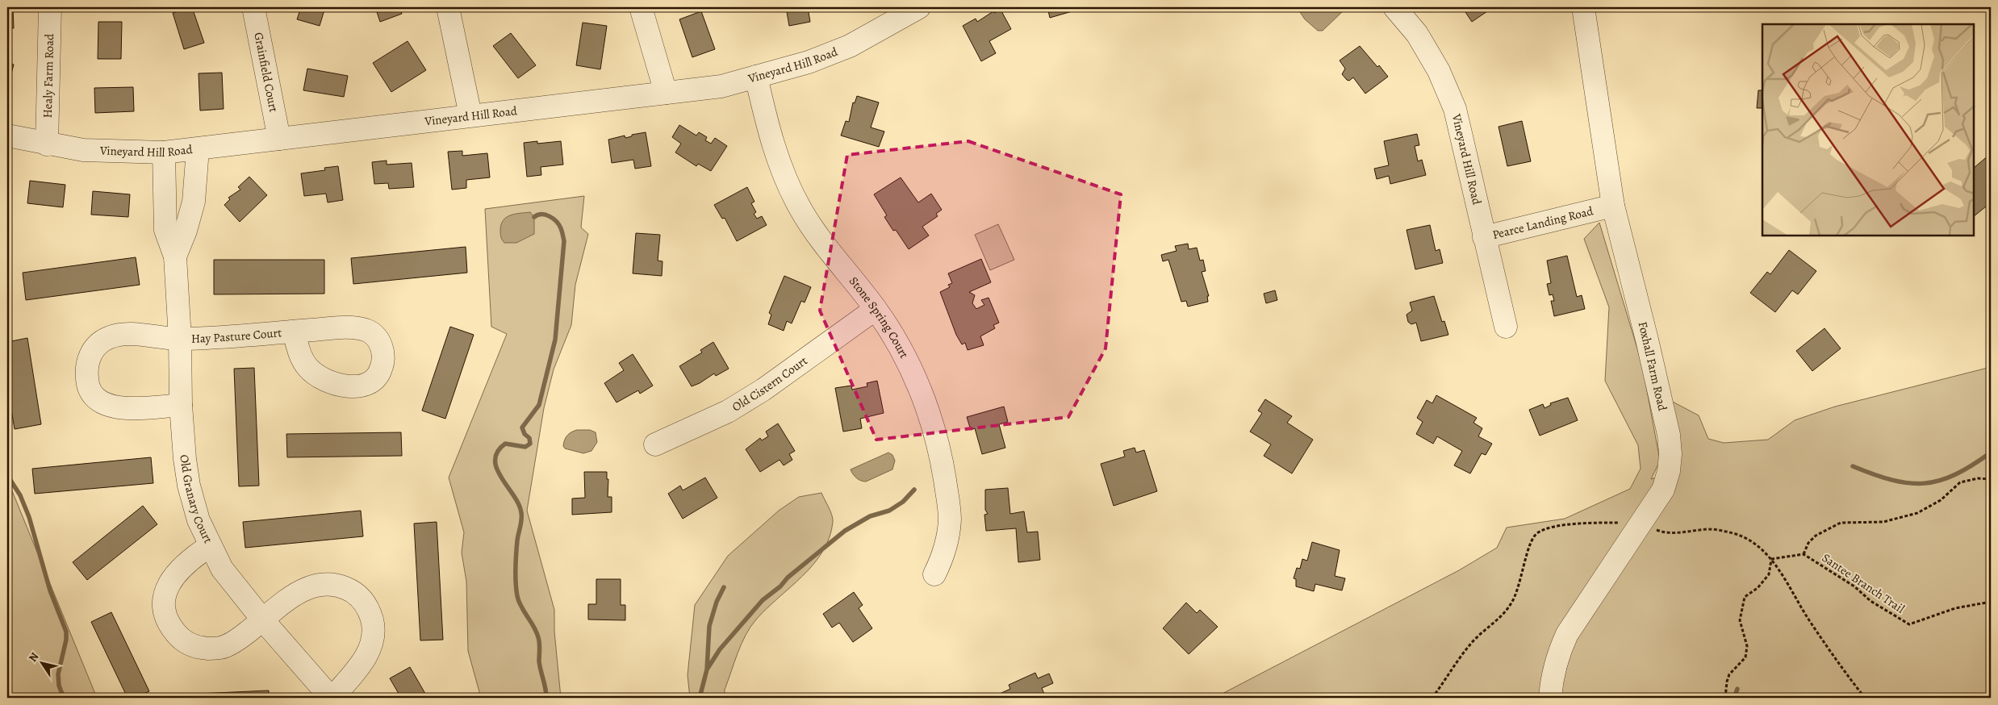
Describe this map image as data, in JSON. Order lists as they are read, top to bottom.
{
  "streets": {
    "street": [
      "Vineyard Hill Road",
      "Grainfield Court",
      "Healy Farm Road",
      "Pearce Landing Road",
      "Stone Spring Court",
      "Hay Pasture Court",
      "Foxhall Farm Road",
      "Old Cistern Court",
      "Old Granary Court"
    ],
    "path": ["Santee Branch Trail"]
  },
  "crossings": [
    ["Vineyard Hill Road", "Grainfield Court"],
    ["Vineyard Hill Road", "Healy Farm Road"],
    ["Vineyard Hill Road", "Pearce Landing Road"],
    ["Vineyard Hill Road", "Stone Spring Court"],
    ["Vineyard Hill Road", "Old Granary Court"],
    ["Pearce Landing Road", "Foxhall Farm Road"],
    ["Stone Spring Court", "Old Cistern Court"],
    ["Hay Pasture Court", "Old Granary Court"]
  ],
  "north": "top left"
}
